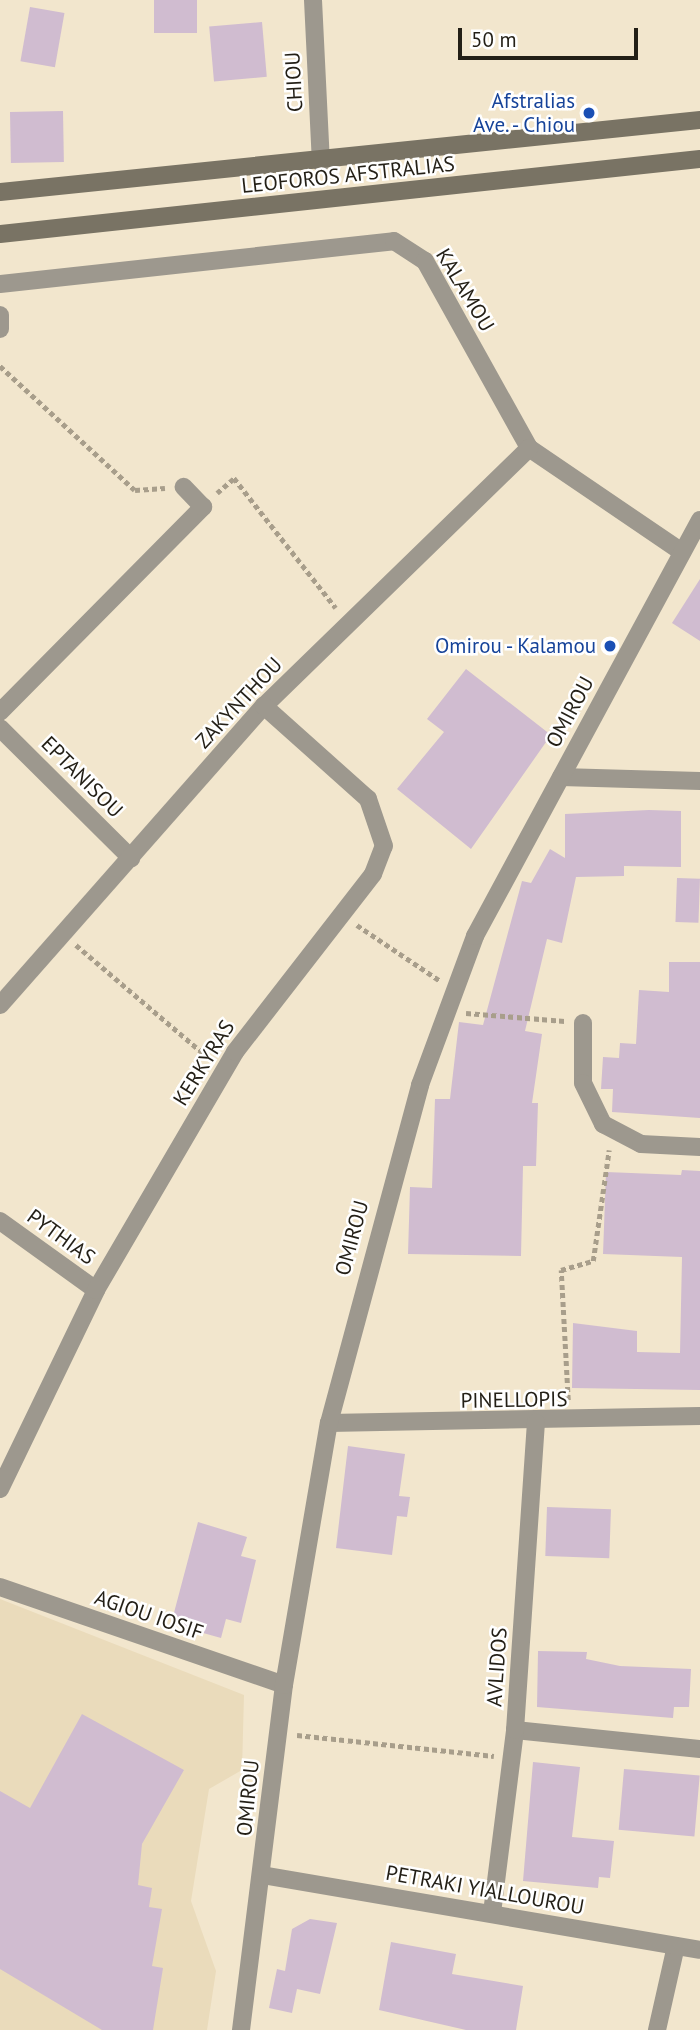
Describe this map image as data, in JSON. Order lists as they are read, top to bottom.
{
  "streets": {
    "main road": ["LEOFOROS AFSTRALIAS"],
    "street": [
      "CHIOU",
      "KALAMOU",
      "ZAKYNTHOU",
      "OMIROU",
      "EPTANISOU",
      "KERKYRAS",
      "PYTHIAS",
      "PINELLOPIS",
      "AGIOU IOSIF",
      "AVLIDOS",
      "PETRAKI YIALLOUROU"
    ]
  },
  "crossings": [
    ["CHIOU", "LEOFOROS AFSTRALIAS"],
    ["KALAMOU", "ZAKYNTHOU"],
    ["KALAMOU", "OMIROU"],
    ["ZAKYNTHOU", "EPTANISOU"],
    ["ZAKYNTHOU", "KERKYRAS"],
    ["OMIROU", "PINELLOPIS"],
    ["OMIROU", "AGIOU IOSIF"],
    ["OMIROU", "PETRAKI YIALLOUROU"],
    ["KERKYRAS", "PYTHIAS"],
    ["PINELLOPIS", "AVLIDOS"],
    ["AVLIDOS", "PETRAKI YIALLOUROU"]
  ],
  "places": ["Afstralias Ave. - Chiou", "Omirou - Kalamou"],
  "scale_bar": "50 m"
}
